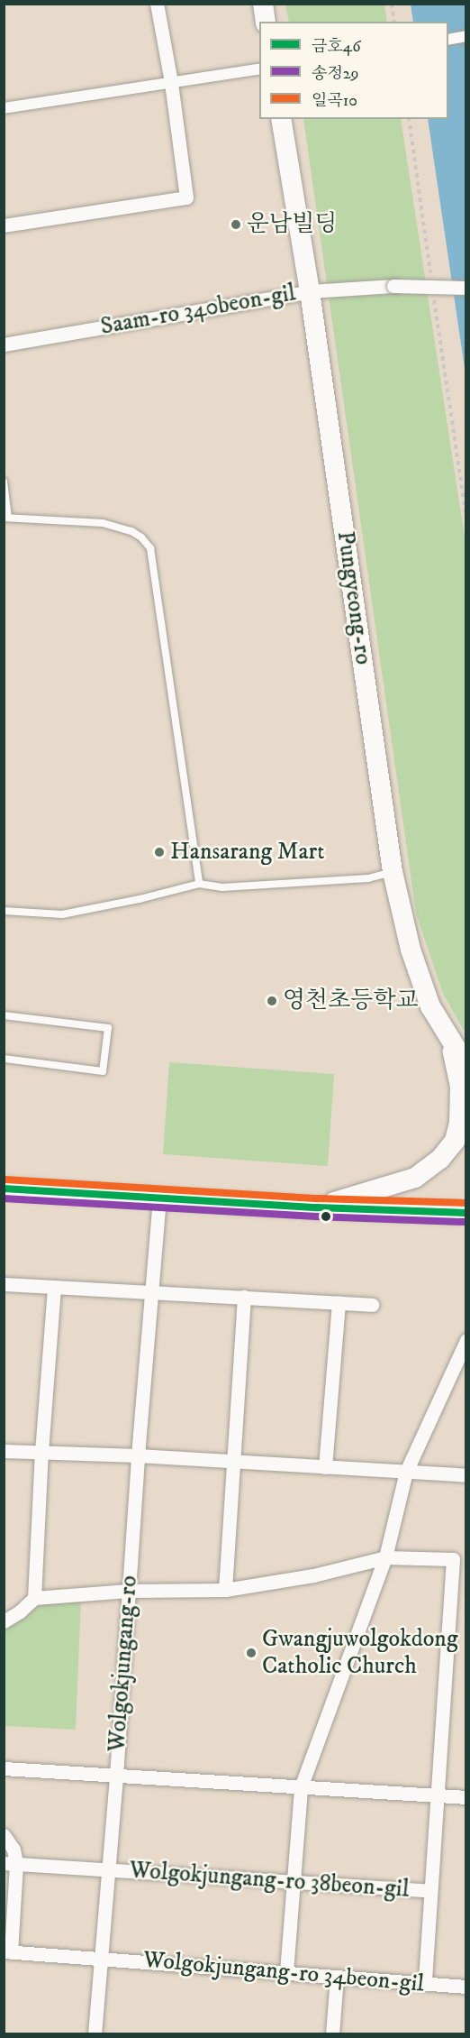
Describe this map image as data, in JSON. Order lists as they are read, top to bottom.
{
  "streets": {
    "main road": ["Pungyeong-ro"],
    "street": [
      "Saam-ro 340beon-gil",
      "Wolgokjungang-ro",
      "Wolgokjungang-ro 38beon-gil",
      "Wolgokjungang-ro 34beon-gil"
    ]
  },
  "crossings": [
    ["Saam-ro 340beon-gil", "Pungyeong-ro"],
    ["Wolgokjungang-ro", "Wolgokjungang-ro 38beon-gil"],
    ["Wolgokjungang-ro", "Wolgokjungang-ro 34beon-gil"]
  ],
  "places": [
    "운남빌딩",
    "Hansarang Mart",
    "영천초등학교",
    "Gwangjuwolgokdong Catholic Church"
  ],
  "lines": ["transit line 일곡10", "transit line 금호46", "transit line 송정29"],
  "legend": ["금호46", "송정29", "일곡10"]
}
